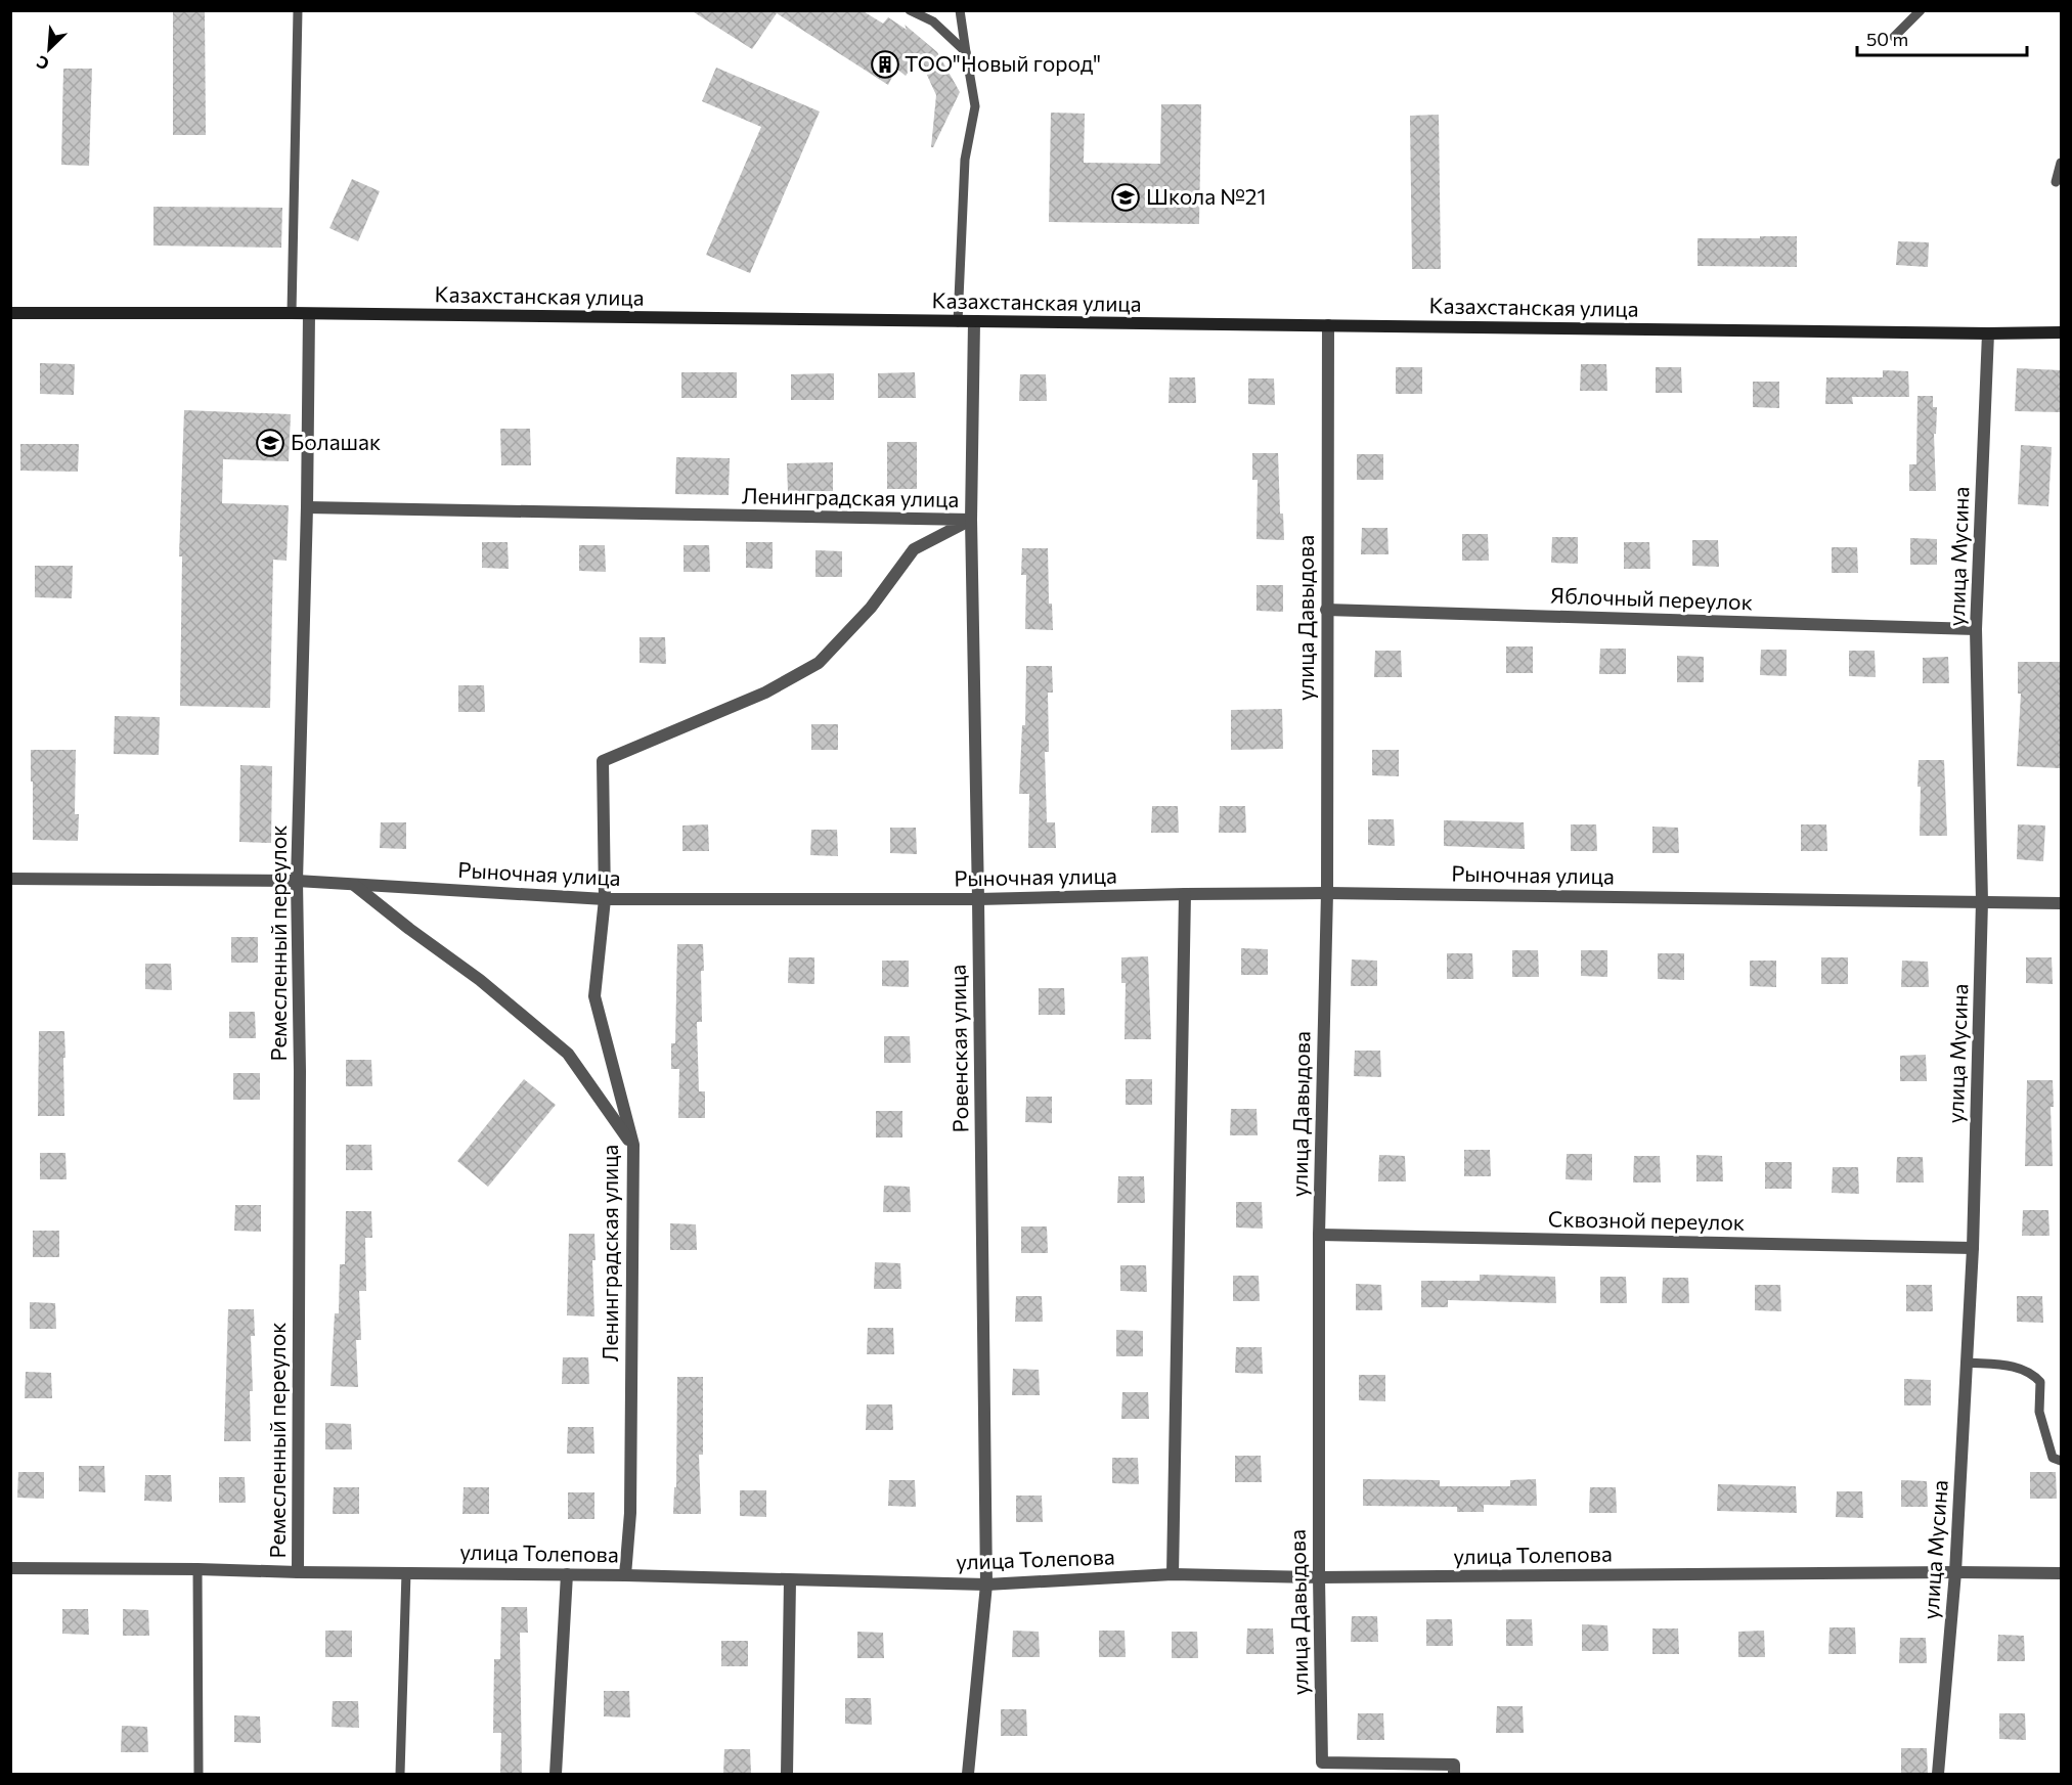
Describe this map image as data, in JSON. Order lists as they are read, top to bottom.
{
  "streets": {
    "main road": ["Казахстанская улица"],
    "street": [
      "Ленинградская улица",
      "улица Мусина",
      "Яблочный переулок",
      "улица Давыдова",
      "Рыночная улица",
      "Ремесленный переулок",
      "Ровенская улица",
      "Сквозной переулок",
      "улица Толепова"
    ]
  },
  "crossings": [
    ["Казахстанская улица", "улица Мусина"],
    ["Казахстанская улица", "улица Давыдова"],
    ["Казахстанская улица", "Ремесленный переулок"],
    ["Казахстанская улица", "Ровенская улица"],
    ["Ленинградская улица", "Рыночная улица"],
    ["Ленинградская улица", "Ремесленный переулок"],
    ["Ленинградская улица", "Ровенская улица"],
    ["Ленинградская улица", "улица Толепова"],
    ["улица Мусина", "Яблочный переулок"],
    ["улица Мусина", "Рыночная улица"],
    ["улица Мусина", "Сквозной переулок"],
    ["улица Мусина", "улица Толепова"],
    ["Яблочный переулок", "улица Давыдова"],
    ["улица Давыдова", "Рыночная улица"],
    ["улица Давыдова", "Сквозной переулок"],
    ["улица Давыдова", "улица Толепова"],
    ["Рыночная улица", "Ремесленный переулок"],
    ["Рыночная улица", "Ровенская улица"],
    ["Ремесленный переулок", "улица Толепова"],
    ["Ровенская улица", "улица Толепова"]
  ],
  "places": {
    "building": ["ТОО\"Новый город\""],
    "school or university": ["Школа №21", "Болашак"]
  },
  "scale_bar": "50 m",
  "north": "bottom left"
}
